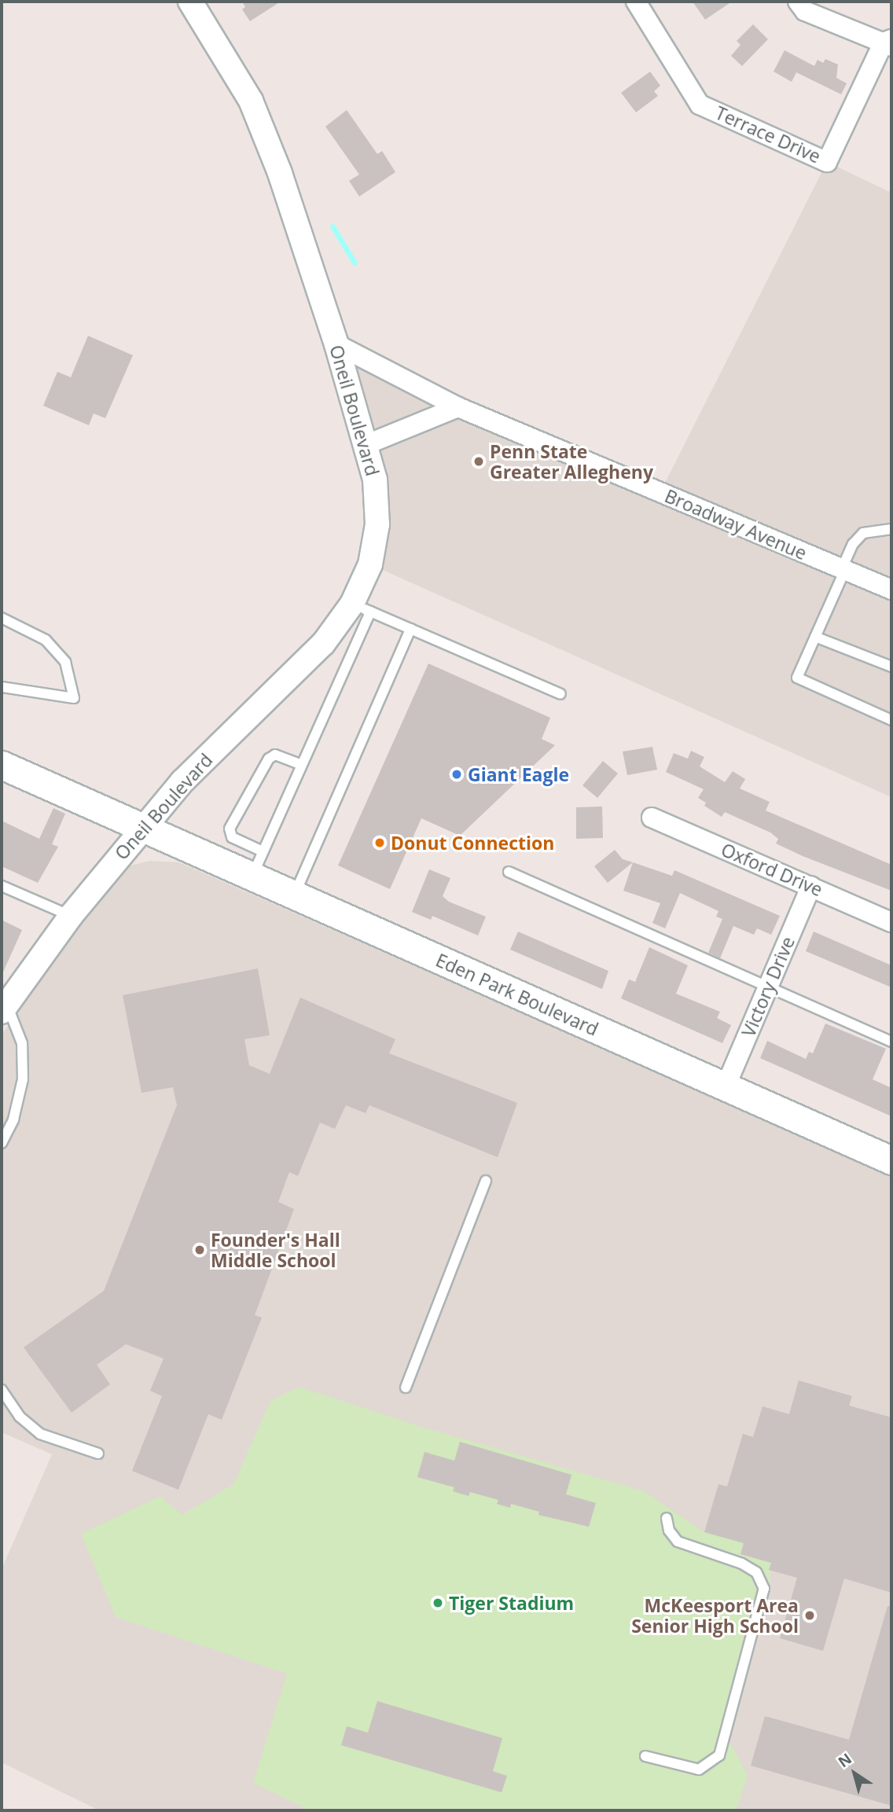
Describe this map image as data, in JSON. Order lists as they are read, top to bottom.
{
  "streets": {
    "main road": ["Eden Park Boulevard"],
    "street": [
      "Terrace Drive",
      "Oneil Boulevard",
      "Broadway Avenue",
      "Oxford Drive",
      "Victory Drive"
    ]
  },
  "crossings": [
    ["Oneil Boulevard", "Broadway Avenue"],
    ["Oneil Boulevard", "Eden Park Boulevard"],
    ["Oxford Drive", "Victory Drive"],
    ["Victory Drive", "Eden Park Boulevard"]
  ],
  "places": [
    "Penn State Greater Allegheny",
    "Giant Eagle",
    "Donut Connection",
    "Founder's Hall Middle School",
    "Tiger Stadium",
    "McKeesport Area Senior High School"
  ],
  "north": "top left"
}
